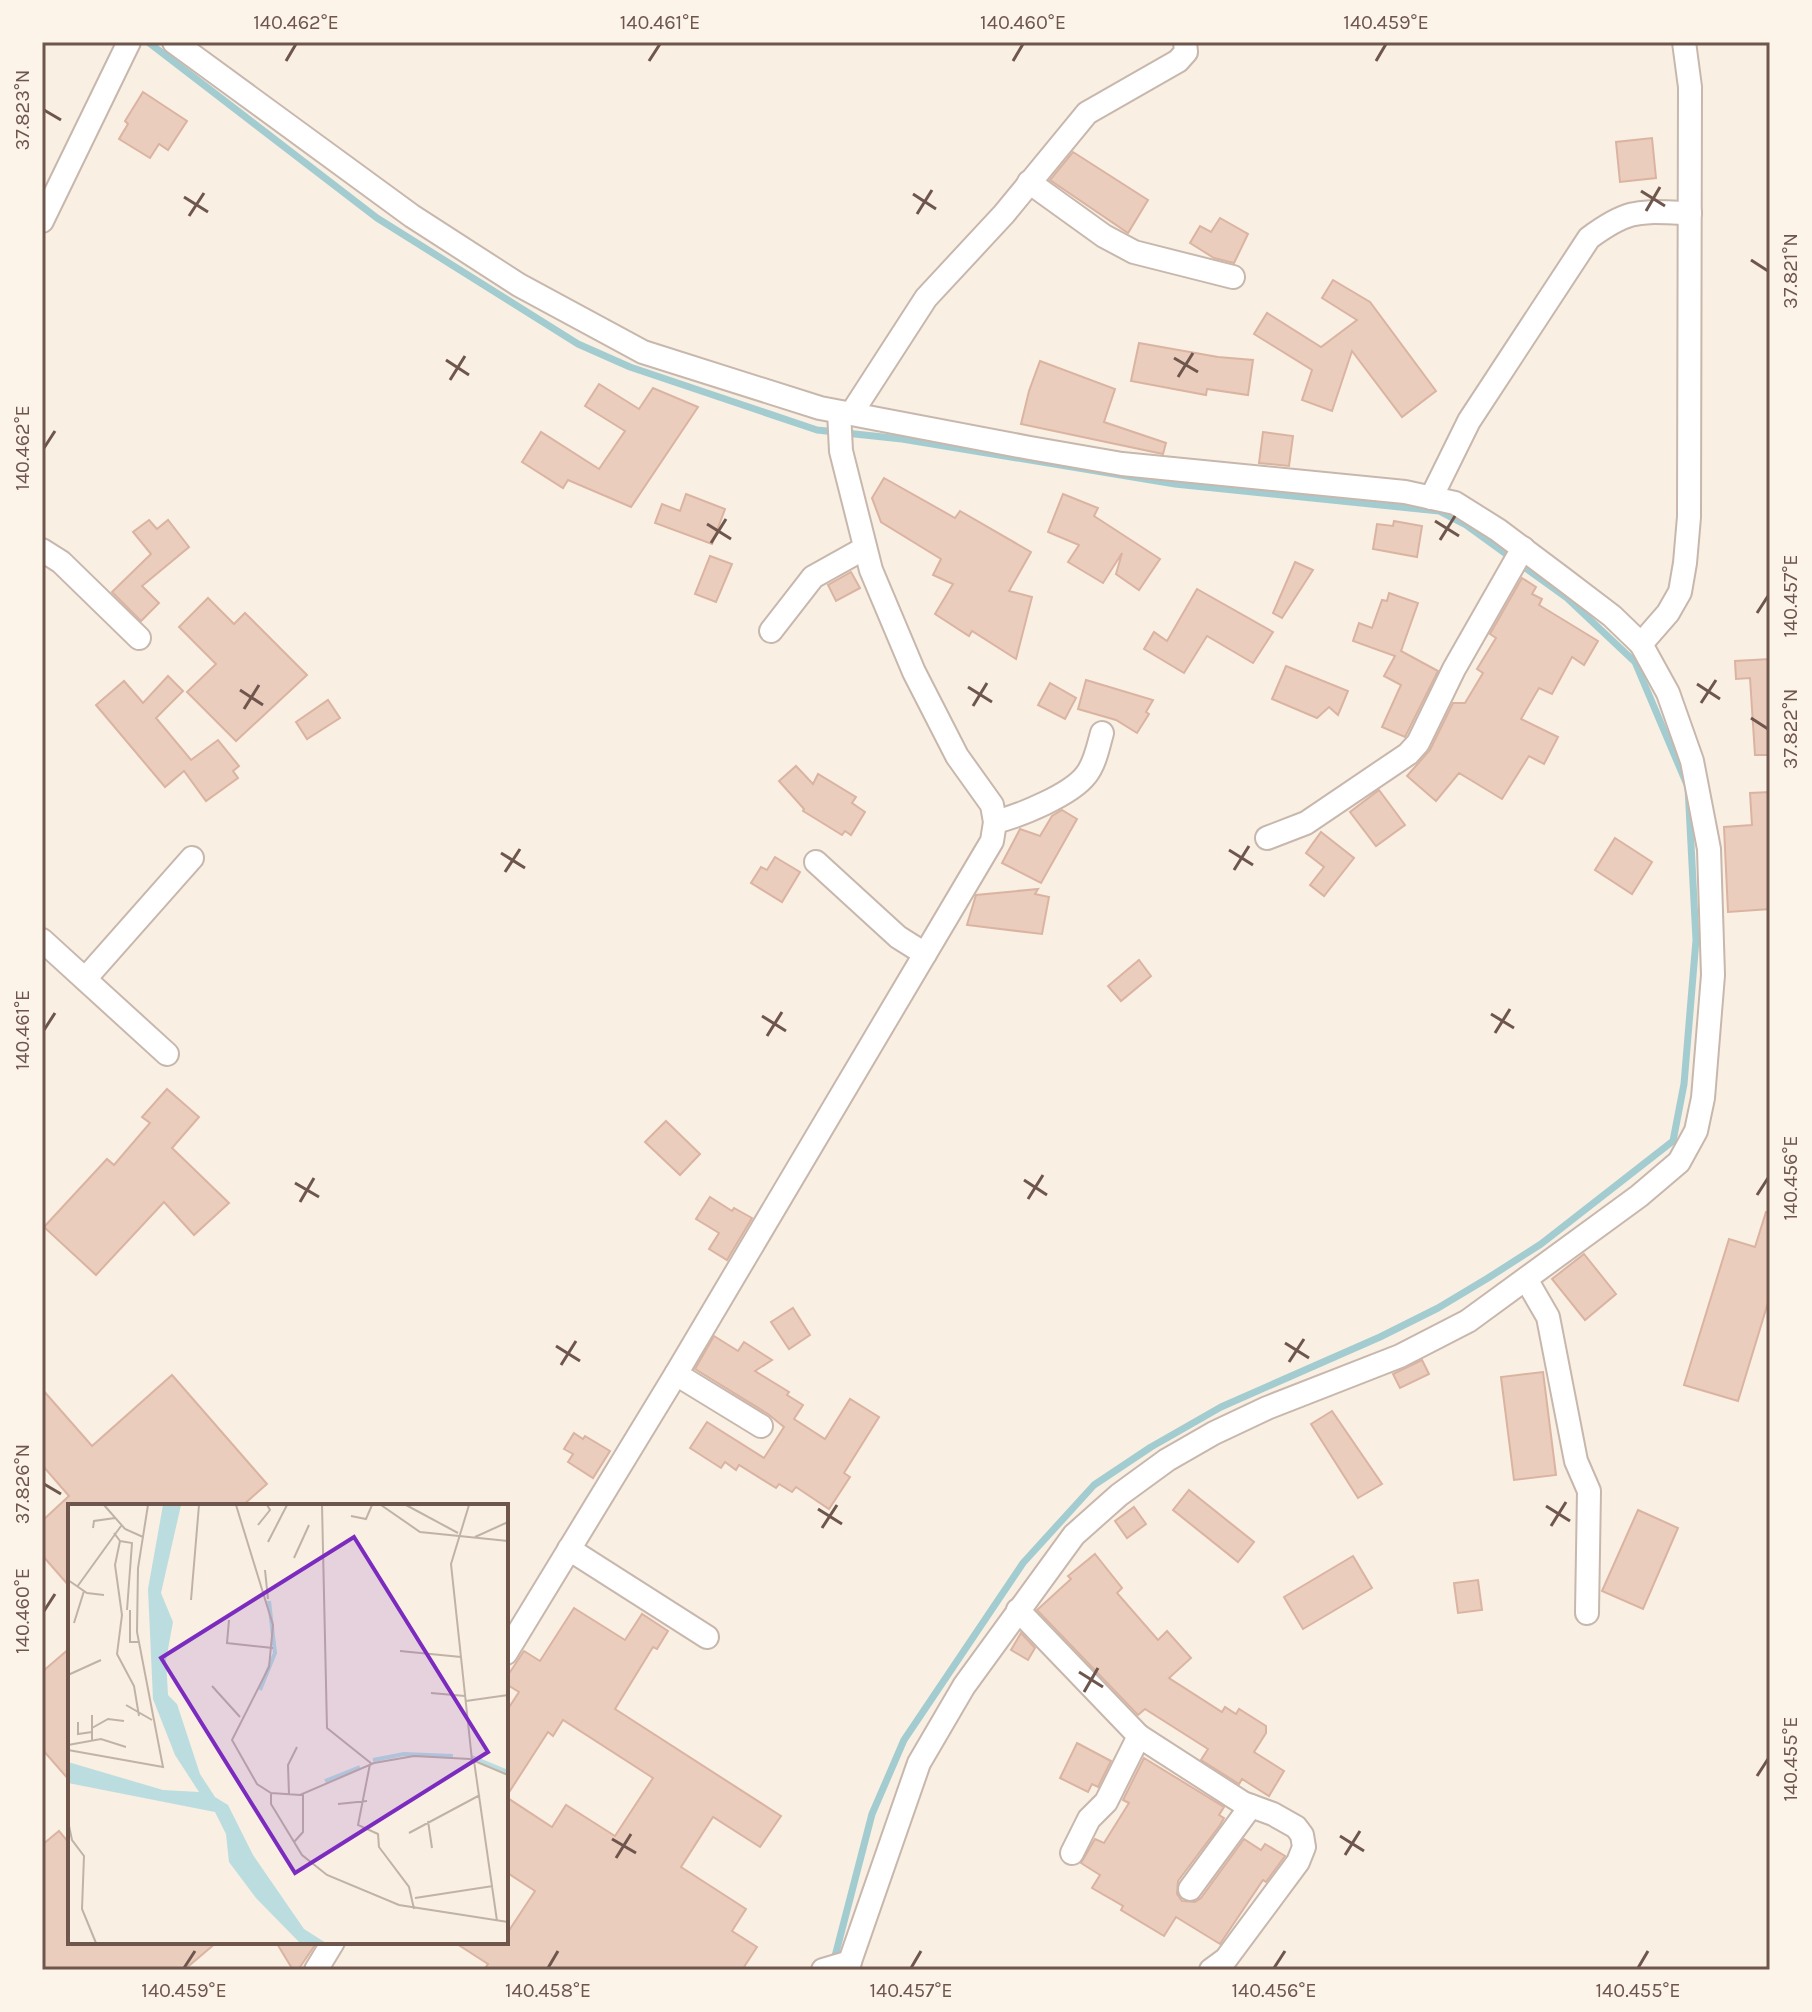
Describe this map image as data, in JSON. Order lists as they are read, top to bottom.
{
  "coordinates": [
    "140.462°E",
    "140.461°E",
    "140.460°E",
    "140.459°E",
    "37.823°N",
    "37.821°N",
    "140.457°E",
    "37.822°N",
    "140.456°E",
    "37.826°N",
    "140.455°E",
    "140.458°E"
  ]
}
